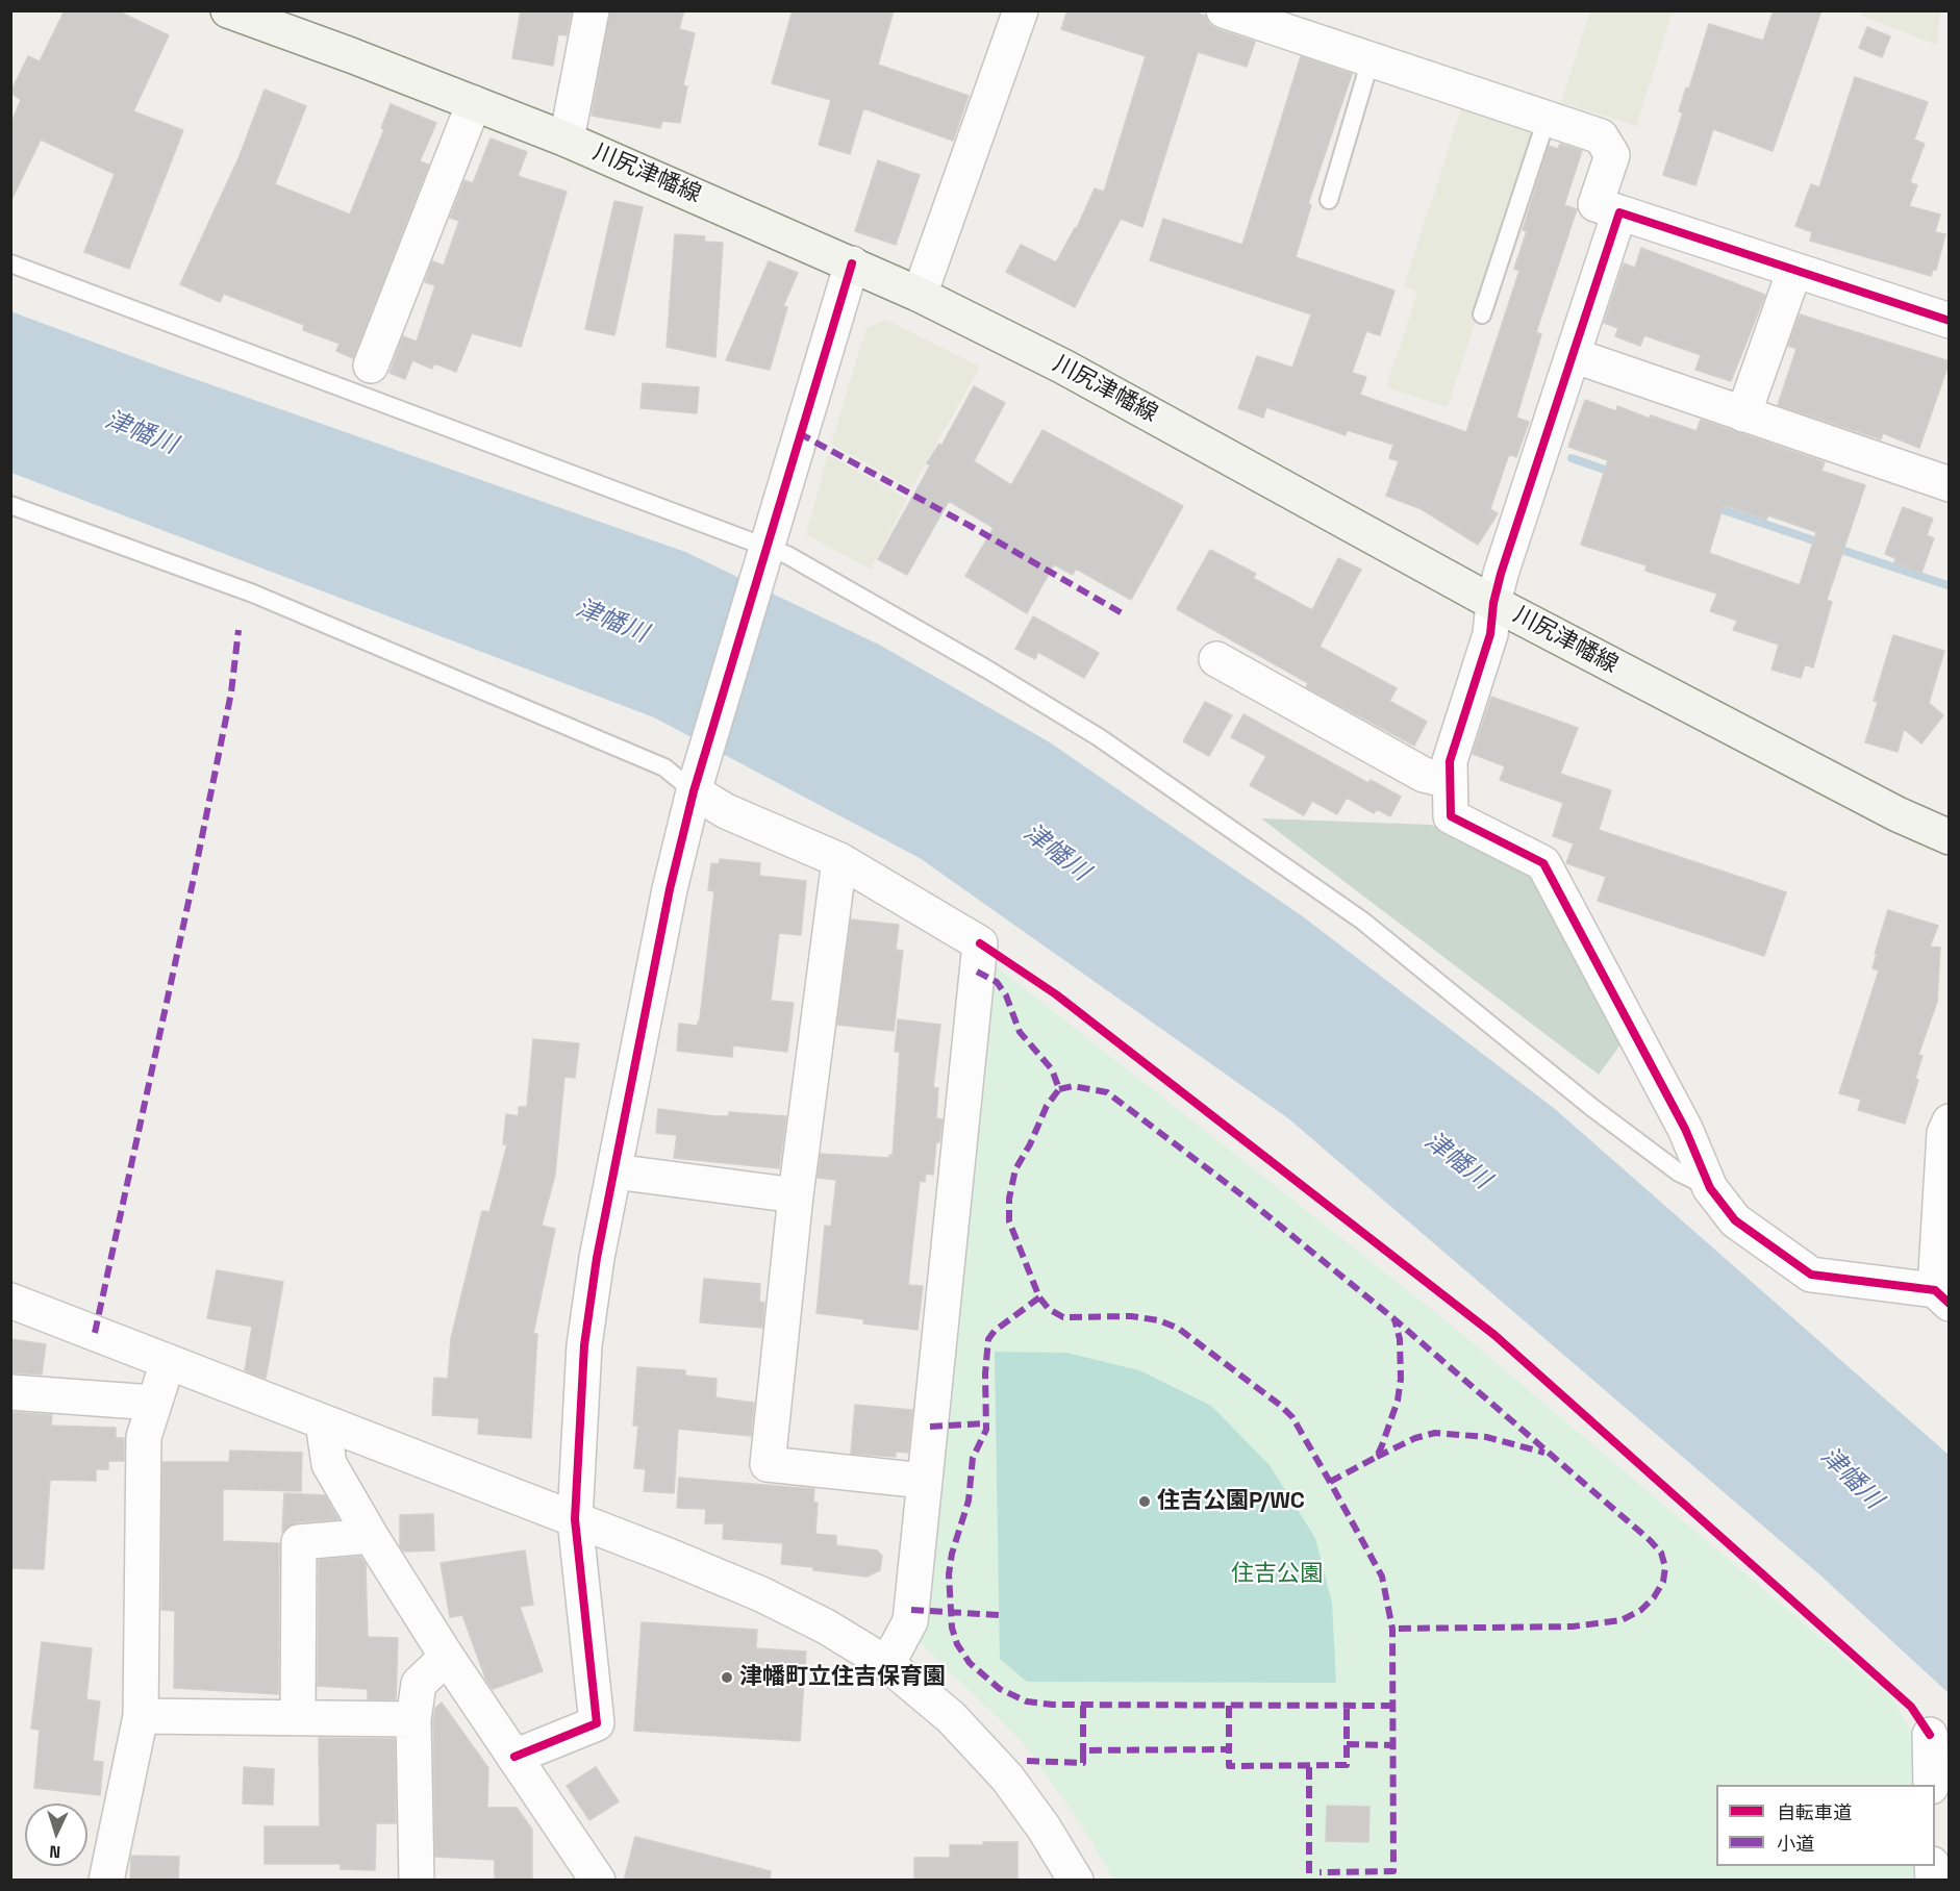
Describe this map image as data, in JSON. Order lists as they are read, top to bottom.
{
  "streets": {
    "main road": ["川尻津幡線"]
  },
  "water": ["津幡川"],
  "parks": ["住吉公園"],
  "places": ["住吉公園P/WC", "津幡町立住吉保育園"],
  "legend": ["自転車道", "小道"],
  "north": "bottom"
}
